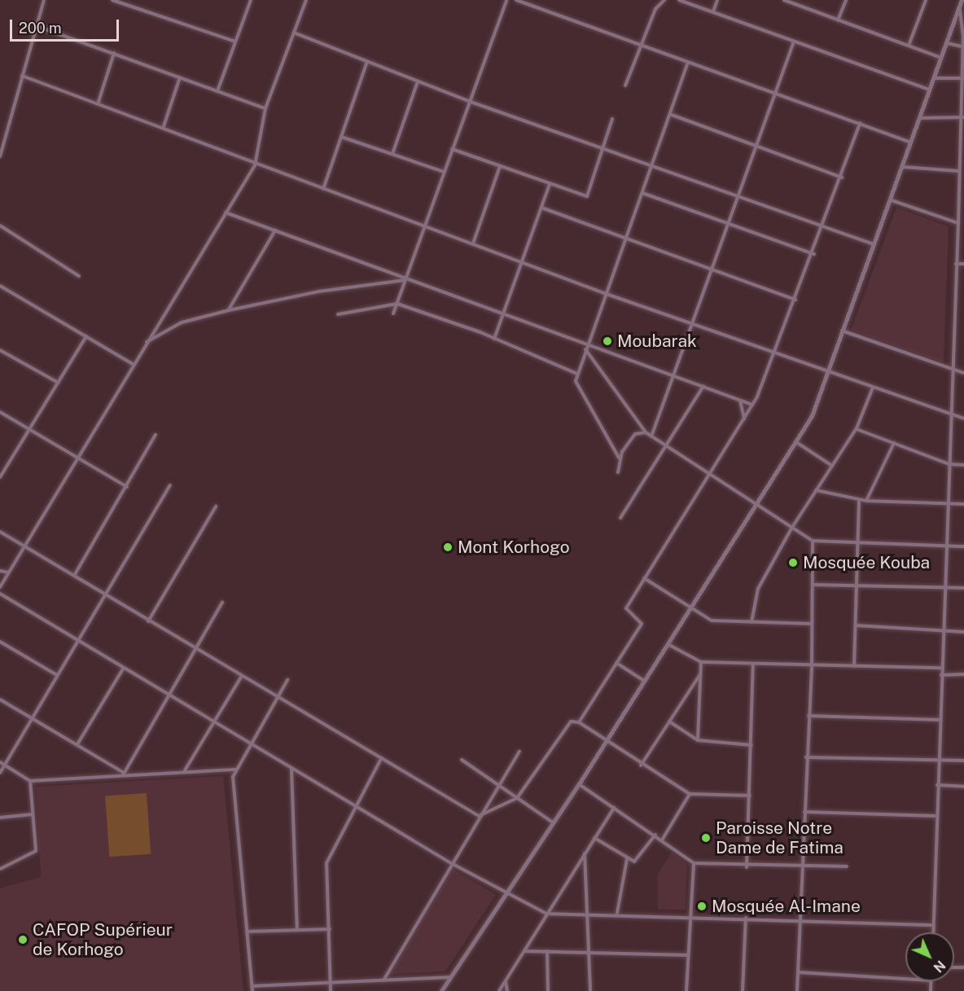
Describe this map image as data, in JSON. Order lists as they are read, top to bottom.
{
  "places": [
    "Moubarak",
    "Mont Korhogo",
    "Mosquée Kouba",
    "Paroisse Notre Dame de Fatima",
    "Mosquée Al-Imane",
    "CAFOP Supérieur de Korhogo"
  ],
  "scale_bar": "200 m",
  "north": "bottom right"
}
